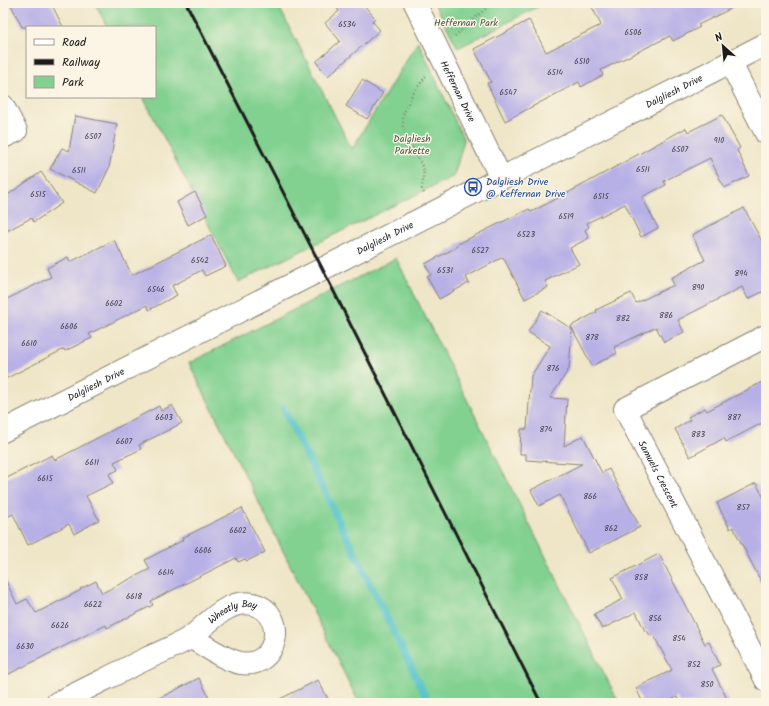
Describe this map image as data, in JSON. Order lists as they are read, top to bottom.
{
  "streets": {
    "street": ["Heffernan Drive", "Dalgliesh Drive", "Samuels Crescent"]
  },
  "crossings": [
    ["Heffernan Drive", "Dalgliesh Drive"]
  ],
  "parks": ["Heffernan Park", "Dalgliesh Parkette"],
  "places": {
    "bus stop": ["Dalgliesh Drive @ Keffernan Drive"]
  },
  "house_numbers": [
    "6534",
    "6506",
    "6510",
    "6514",
    "6547",
    "6507",
    "910",
    "6507",
    "6511",
    "6511",
    "6515",
    "6515",
    "6519",
    "6523",
    "6527",
    "6542",
    "6531",
    "894",
    "890",
    "6546",
    "6602",
    "886",
    "882",
    "6606",
    "878",
    "6610",
    "876",
    "6603",
    "887",
    "874",
    "883",
    "6607",
    "6611",
    "6615",
    "866",
    "857",
    "862",
    "6602",
    "6606",
    "6614",
    "858",
    "6618",
    "6622",
    "856",
    "6626",
    "854",
    "6630",
    "852",
    "850"
  ],
  "legend": ["Road", "Railway", "Park"],
  "north": "top left"
}
